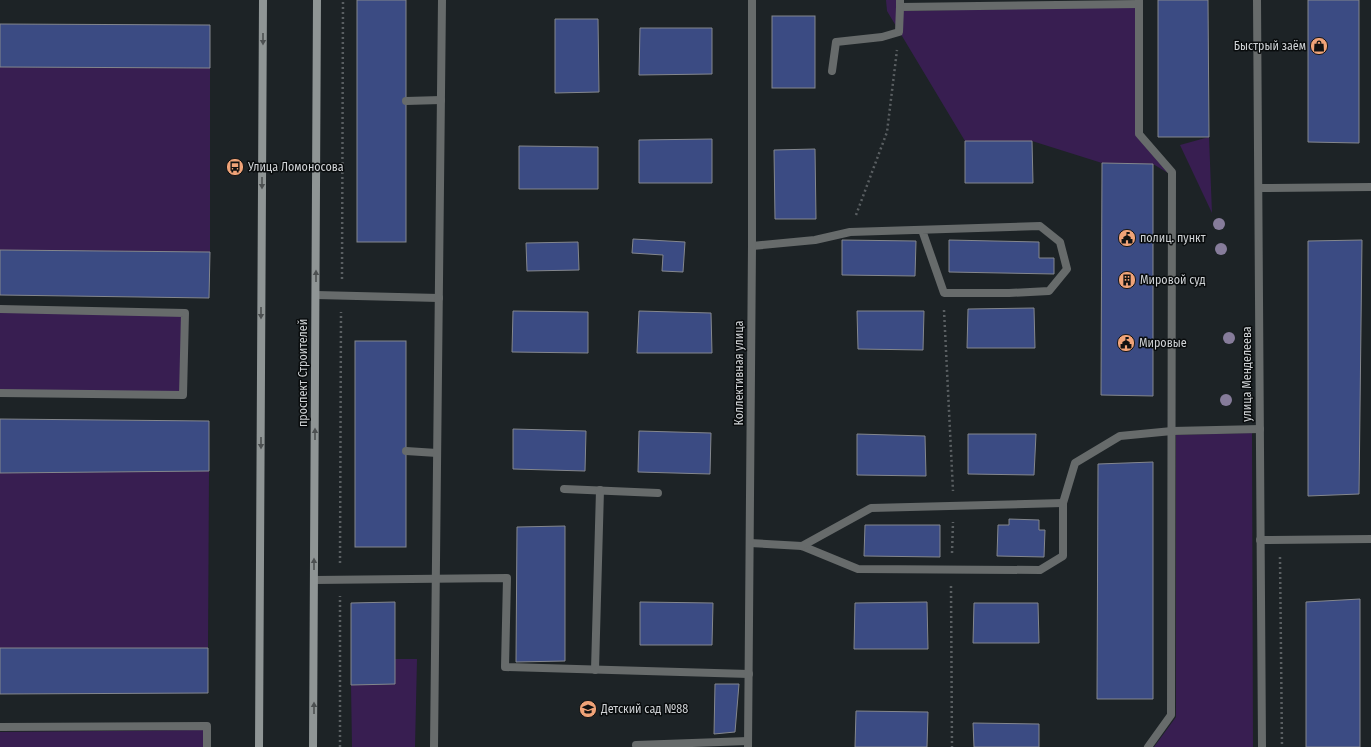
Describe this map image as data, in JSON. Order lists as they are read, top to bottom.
{
  "streets": {
    "main road": ["проспект Строителей"],
    "street": ["Коллективная улица", "улица Менделеева"]
  },
  "places": {
    "shop": ["Быстрый заём"],
    "bus stop": ["Улица Ломоносова"],
    "public building": ["полиц. пункт", "Мировые"],
    "building": ["Мировой суд"],
    "school or university": ["Детский сад №88"]
  }
}
